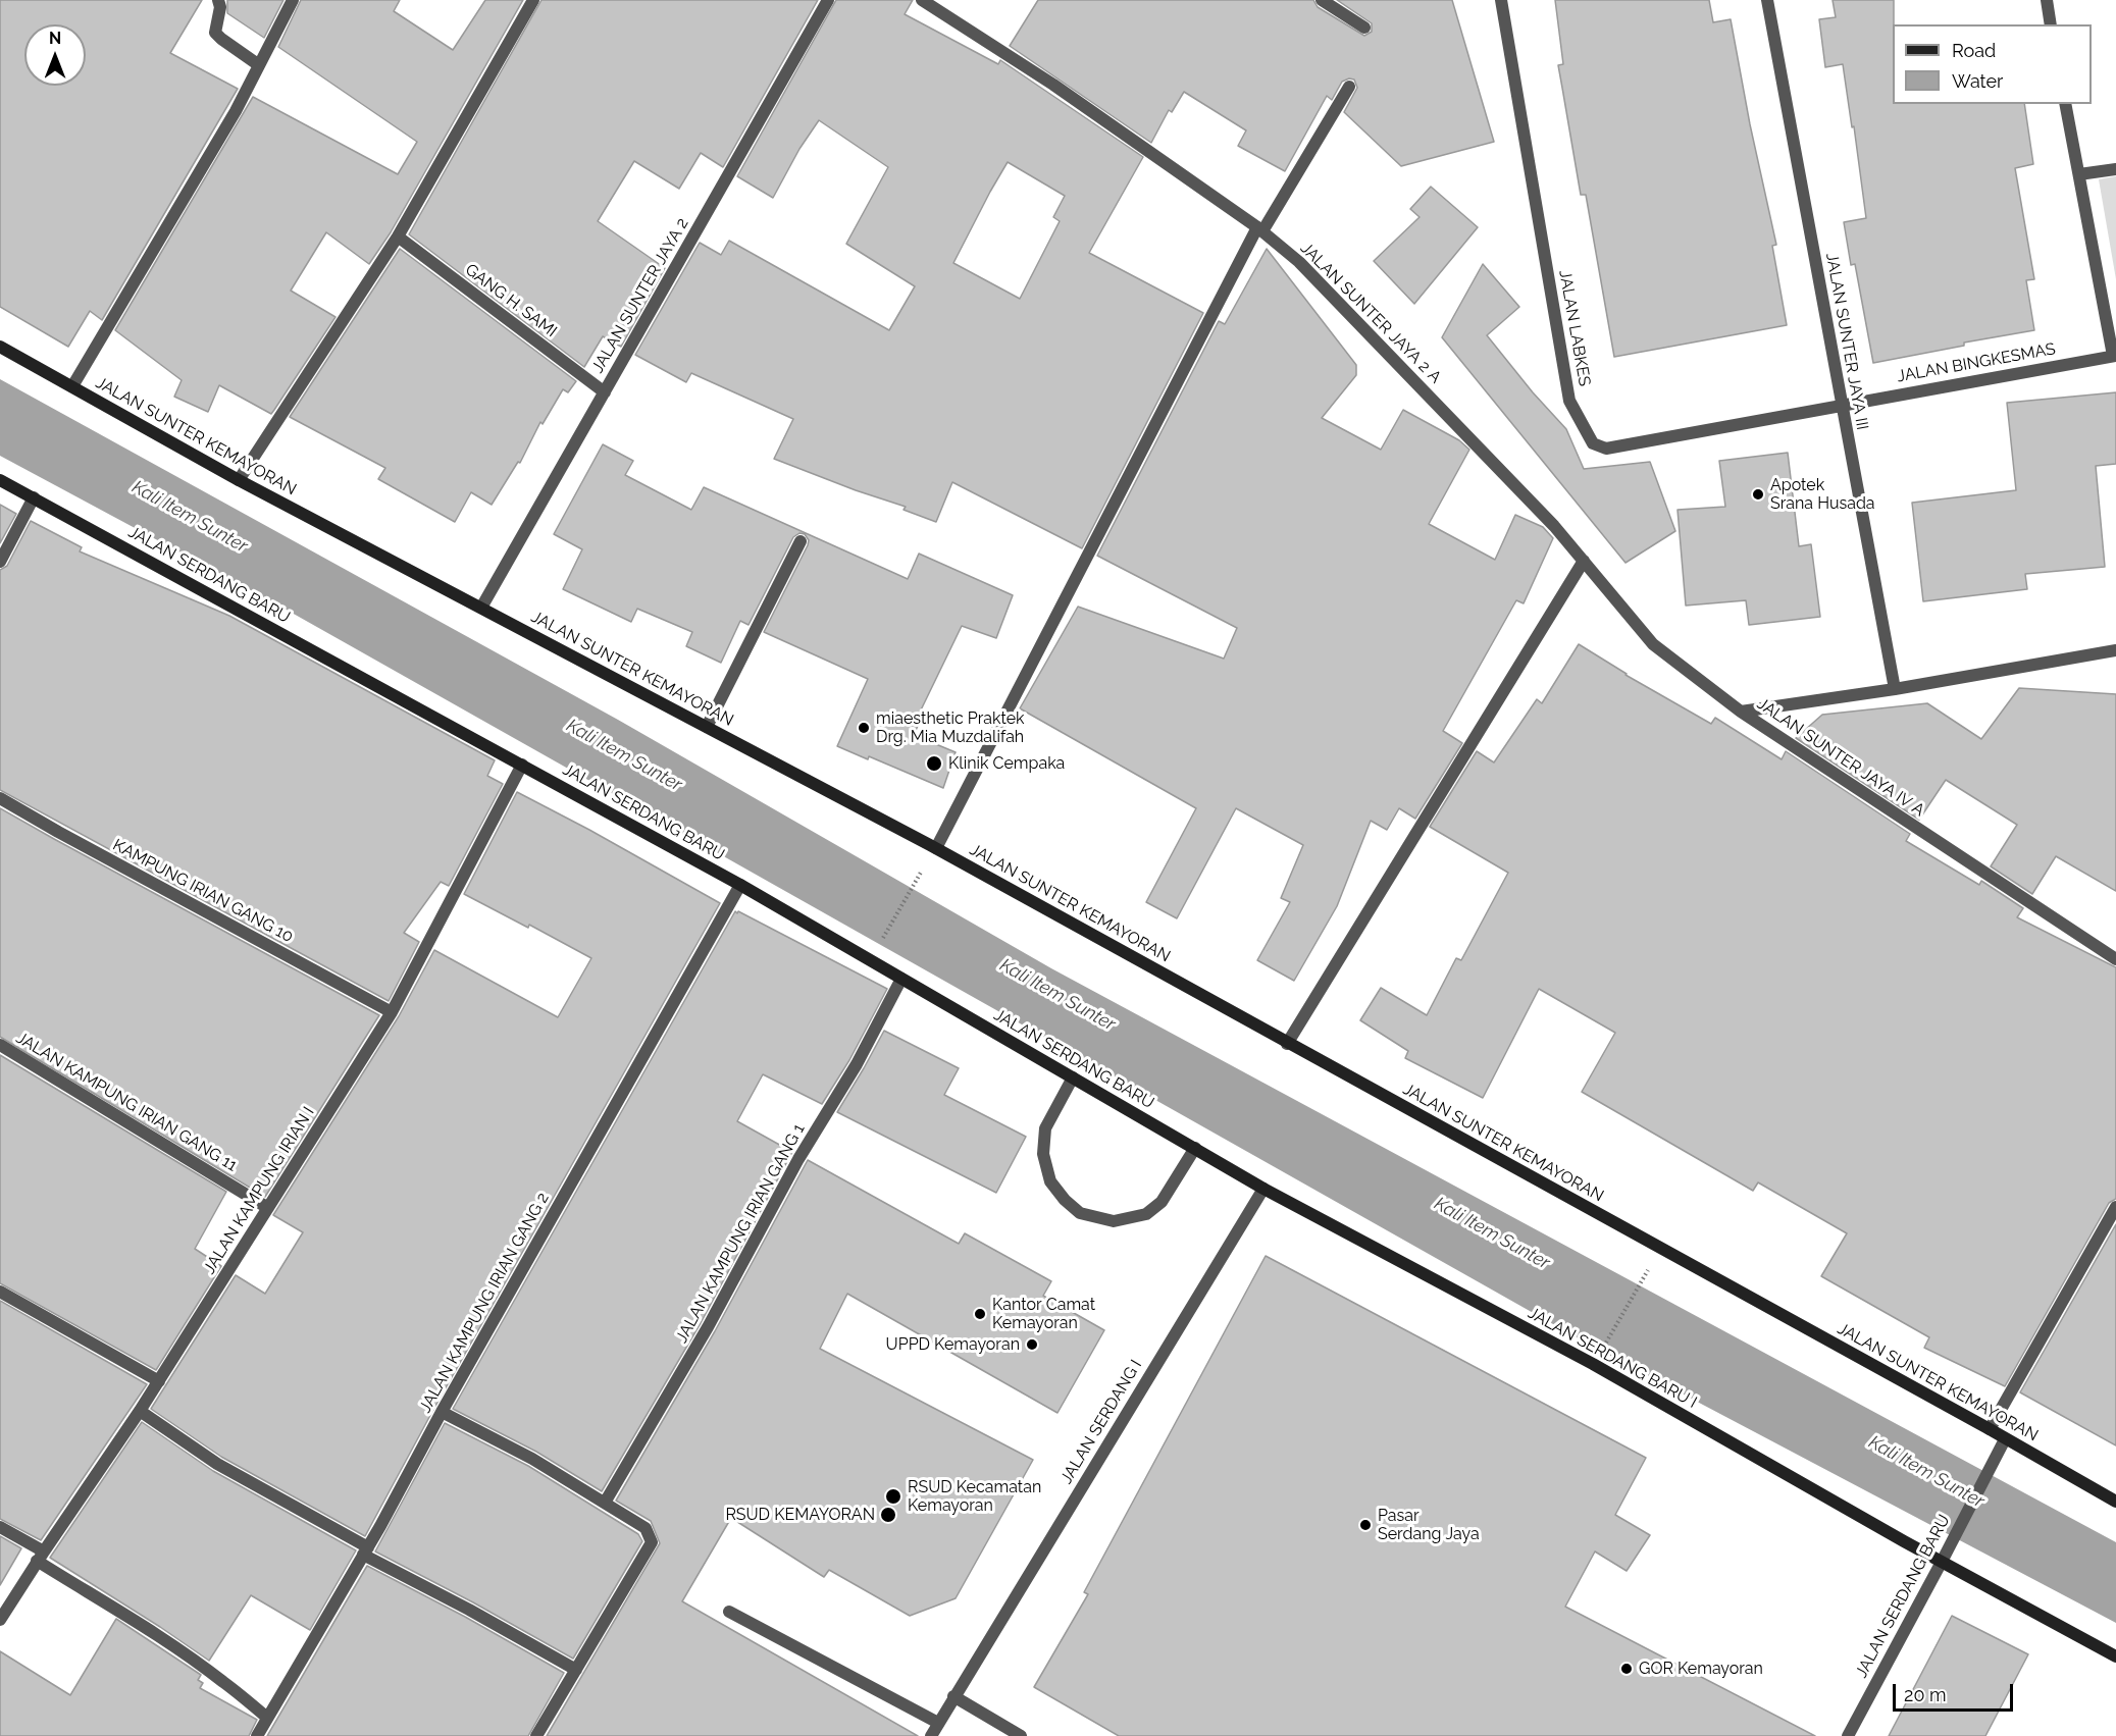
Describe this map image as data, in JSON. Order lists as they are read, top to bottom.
{
  "streets": {
    "main road": ["JALAN SUNTER KEMAYORAN", "JALAN SERDANG BARU", "JALAN SERDANG BARU I"],
    "street": [
      "JALAN SUNTER JAYA 2",
      "GANG H. SAMI",
      "JALAN SUNTER JAYA 2 A",
      "JALAN LABKES",
      "JALAN SUNTER JAYA III",
      "JALAN BINGKESMAS",
      "JALAN SUNTER JAYA IV A",
      "KAMPUNG IRIAN GANG 10",
      "JALAN KAMPUNG IRIAN GANG 11",
      "JALAN KAMPUNG IRIAN I",
      "JALAN KAMPUNG IRIAN GANG 1",
      "JALAN KAMPUNG IRIAN GANG 2",
      "JALAN SERDANG I"
    ]
  },
  "crossings": [
    ["JALAN SUNTER JAYA 2", "GANG H. SAMI"],
    ["JALAN SUNTER JAYA 2", "JALAN SUNTER KEMAYORAN"],
    ["JALAN SUNTER JAYA 2 A", "JALAN SUNTER JAYA IV A"],
    ["JALAN LABKES", "JALAN SUNTER JAYA III"],
    ["JALAN LABKES", "JALAN BINGKESMAS"],
    ["JALAN SUNTER JAYA III", "JALAN BINGKESMAS"],
    ["JALAN SUNTER JAYA III", "JALAN SUNTER JAYA IV A"],
    ["JALAN SUNTER KEMAYORAN", "JALAN SERDANG BARU"],
    ["JALAN SERDANG BARU", "JALAN KAMPUNG IRIAN I"],
    ["JALAN SERDANG BARU", "JALAN KAMPUNG IRIAN GANG 1"],
    ["JALAN SERDANG BARU", "JALAN KAMPUNG IRIAN GANG 2"],
    ["JALAN SERDANG BARU", "JALAN SERDANG BARU I"],
    ["JALAN SERDANG BARU", "JALAN SERDANG I"],
    ["KAMPUNG IRIAN GANG 10", "JALAN KAMPUNG IRIAN I"],
    ["JALAN KAMPUNG IRIAN GANG 11", "JALAN KAMPUNG IRIAN I"],
    ["JALAN SERDANG BARU I", "JALAN SERDANG I"]
  ],
  "water": ["Kali Item Sunter"],
  "places": [
    "Apotek Srana Husada",
    "miaesthetic Praktek Drg. Mia Muzdalifah",
    "Klinik Cempaka",
    "Kantor Camat Kemayoran",
    "UPPD Kemayoran",
    "RSUD Kecamatan Kemayoran",
    "RSUD KEMAYORAN",
    "Pasar Serdang Jaya",
    "GOR Kemayoran"
  ],
  "legend": ["Road", "Water"],
  "scale_bar": "20 m",
  "north": "top"
}
